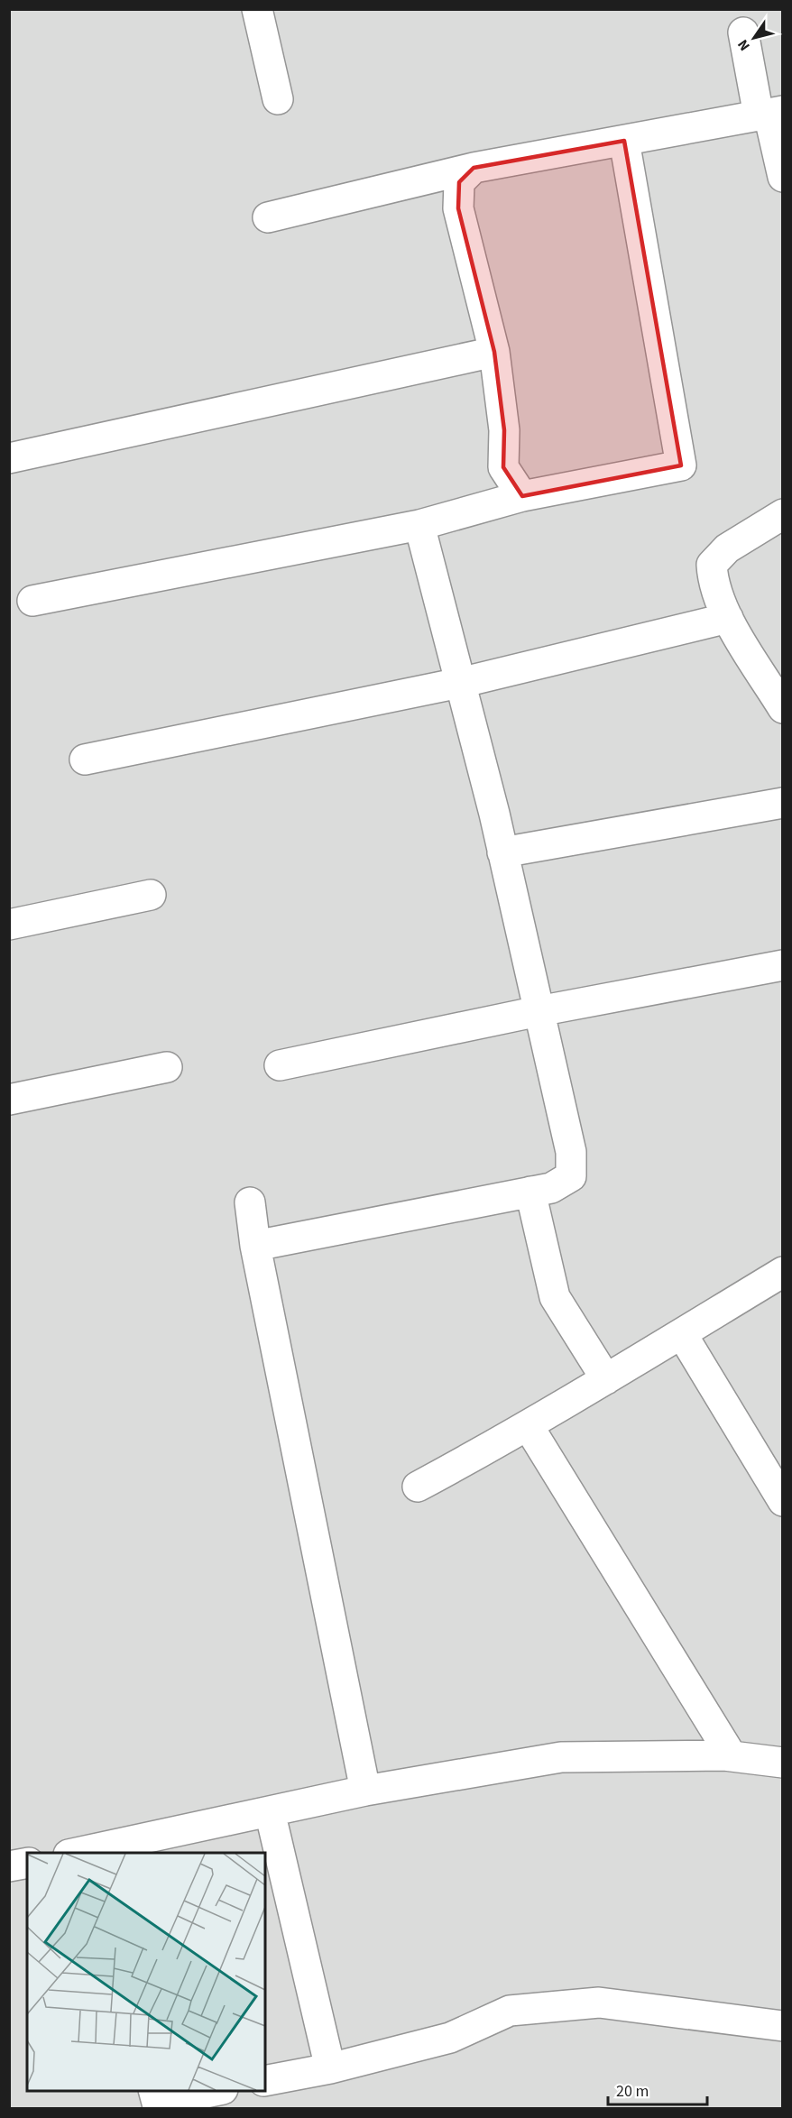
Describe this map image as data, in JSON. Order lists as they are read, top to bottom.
{
  "scale_bar": "20 m",
  "north": "bottom left"
}
